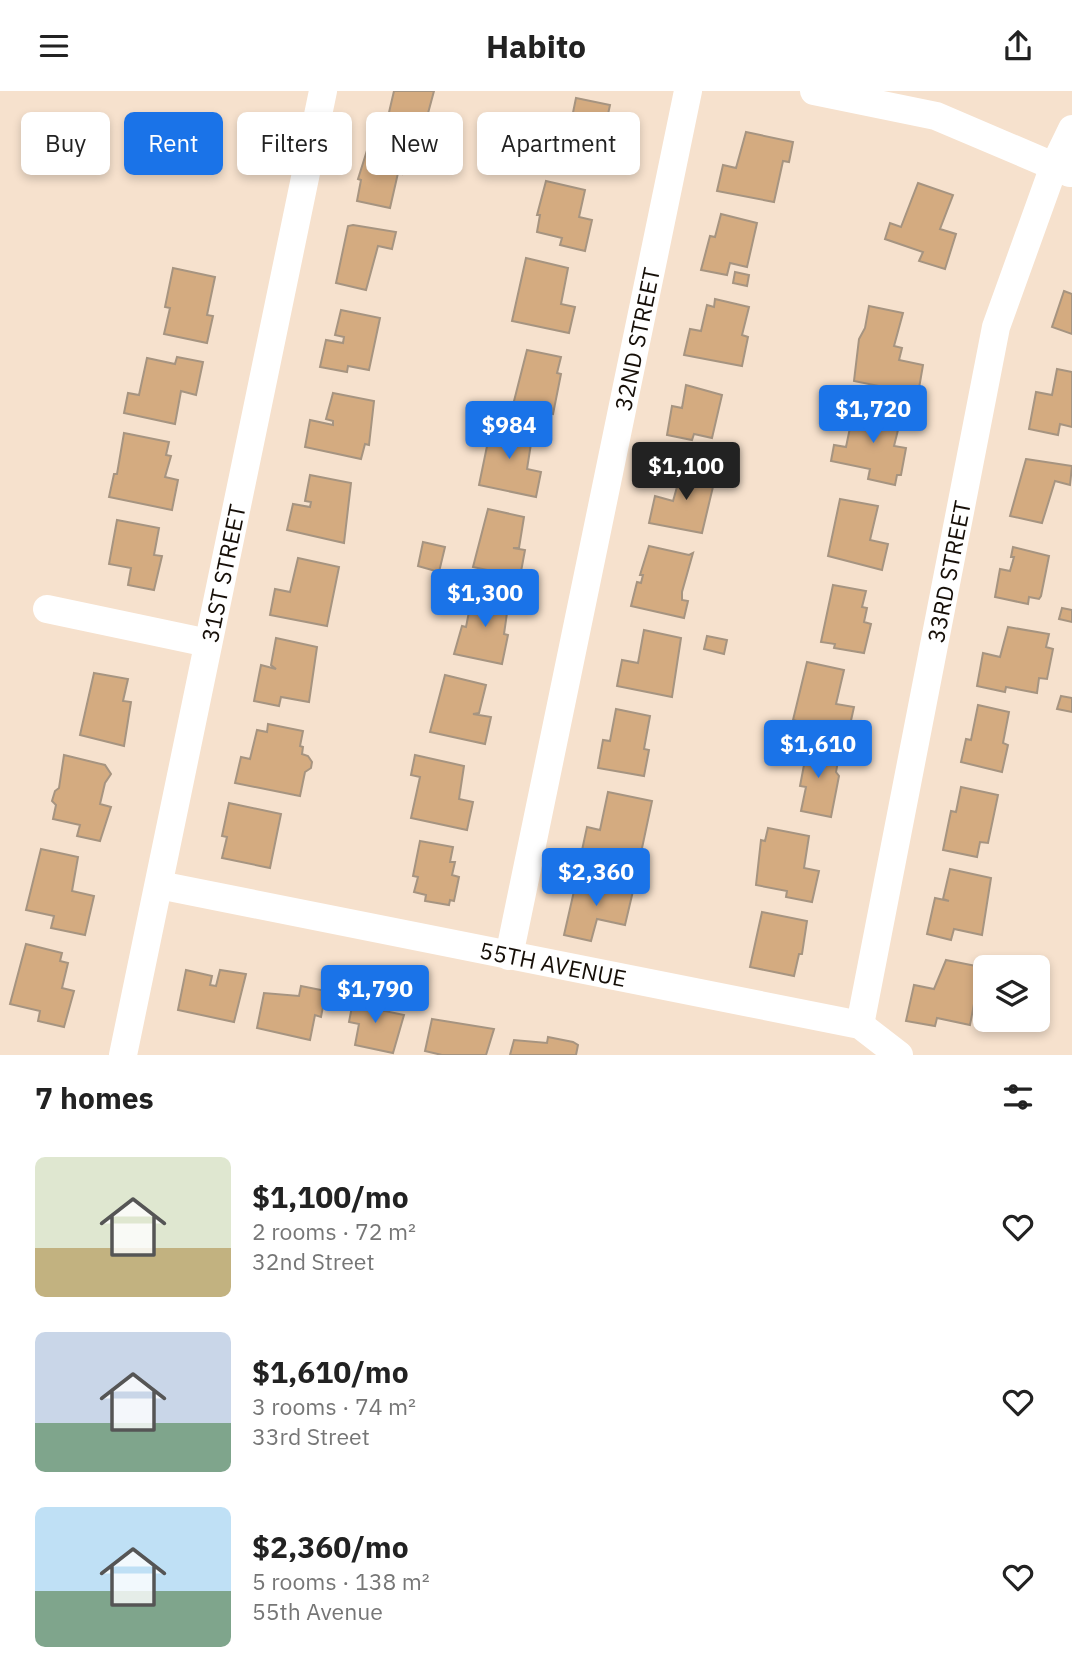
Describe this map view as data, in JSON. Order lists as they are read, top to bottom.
{
  "streets": {
    "street": [
      "32ND STREET",
      "33RD STREET",
      "31ST STREET",
      "55TH AVENUE"
    ]
  },
  "crossings": [
    ["32ND STREET", "55TH AVENUE"],
    ["33RD STREET", "55TH AVENUE"],
    ["31ST STREET", "55TH AVENUE"]
  ],
  "page": {
    "header": "Habito",
    "chip": [
      "Buy",
      "Rent",
      "Filters",
      "New",
      "Apartment"
    ],
    "price": [
      "$1,720",
      "$984",
      "$1,100",
      "$1,300",
      "$1,610",
      "$2,360",
      "$1,790"
    ],
    "heading": "7 homes",
    "list": [
      {
        "name": "$1,100/mo",
        "note": "2 rooms · 72 m² · 32nd Street"
      },
      {
        "name": "$1,610/mo",
        "note": "3 rooms · 74 m² · 33rd Street"
      },
      {
        "name": "$2,360/mo",
        "note": "5 rooms · 138 m² · 55th Avenue"
      }
    ]
  }
}
